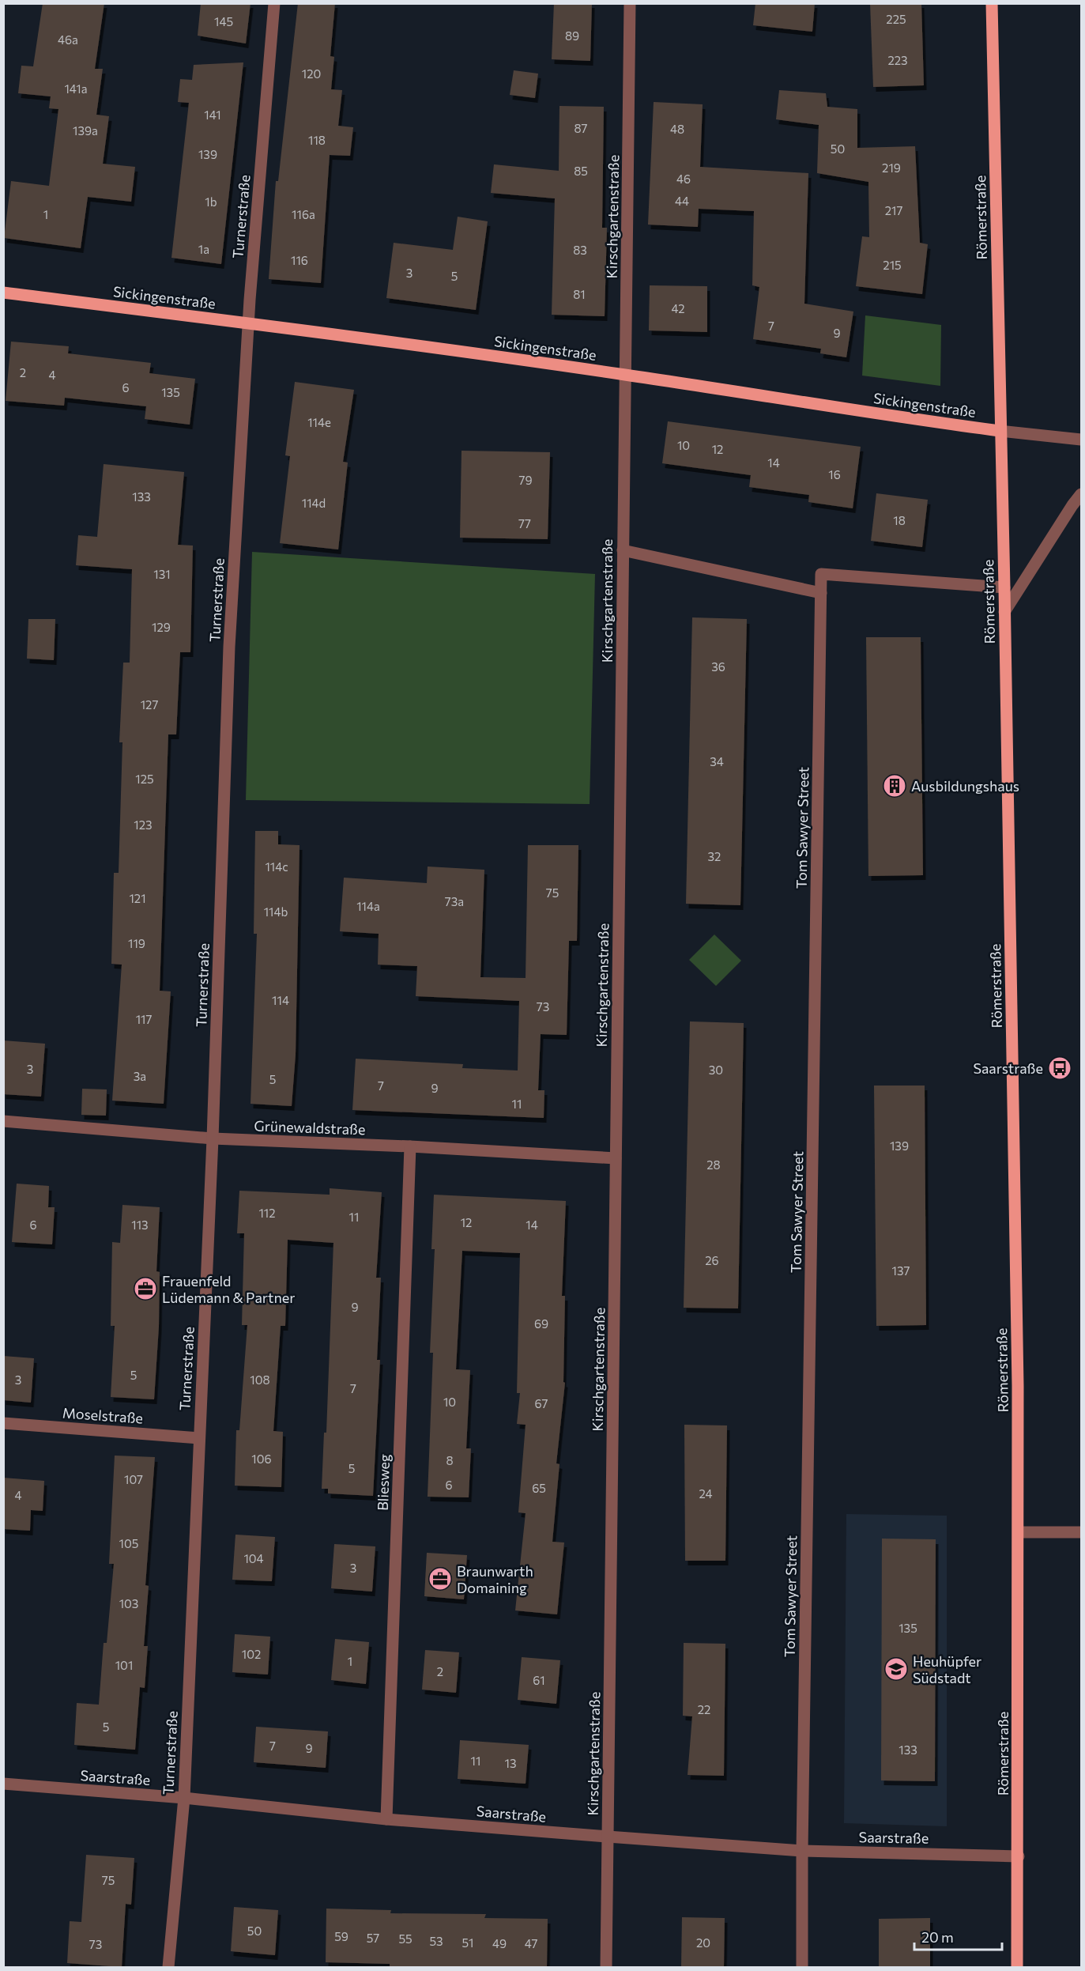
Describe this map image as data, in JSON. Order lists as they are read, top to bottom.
{
  "streets": {
    "main road": ["Römerstraße", "Sickingenstraße"],
    "street": [
      "Turnerstraße",
      "Kirschgartenstraße",
      "Tom Sawyer Street",
      "Grünewaldstraße",
      "Moselstraße",
      "Bliesweg",
      "Saarstraße"
    ]
  },
  "crossings": [
    ["Turnerstraße", "Sickingenstraße"],
    ["Turnerstraße", "Grünewaldstraße"],
    ["Turnerstraße", "Moselstraße"],
    ["Turnerstraße", "Saarstraße"],
    ["Kirschgartenstraße", "Sickingenstraße"],
    ["Kirschgartenstraße", "Grünewaldstraße"],
    ["Kirschgartenstraße", "Saarstraße"],
    ["Römerstraße", "Sickingenstraße"],
    ["Römerstraße", "Tom Sawyer Street"],
    ["Römerstraße", "Saarstraße"],
    ["Tom Sawyer Street", "Saarstraße"],
    ["Grünewaldstraße", "Bliesweg"],
    ["Bliesweg", "Saarstraße"]
  ],
  "places": {
    "building": ["Ausbildungshaus"],
    "bus stop": ["Saarstraße"],
    "office": ["Frauenfeld Lüdemann & Partner", "Braunwarth Domaining"],
    "school or university": ["Heuhüpfer Südstadt"]
  },
  "house_numbers": [
    "225",
    "145",
    "89",
    "46a",
    "223",
    "120",
    "141a",
    "141",
    "87",
    "48",
    "139a",
    "118",
    "50",
    "139",
    "219",
    "85",
    "46",
    "44",
    "1b",
    "217",
    "1",
    "116a",
    "1a",
    "83",
    "116",
    "215",
    "3",
    "5",
    "81",
    "42",
    "7",
    "9",
    "2",
    "4",
    "6",
    "135",
    "114e",
    "10",
    "12",
    "14",
    "16",
    "79",
    "133",
    "114d",
    "18",
    "77",
    "131",
    "129",
    "36",
    "127",
    "34",
    "125",
    "123",
    "32",
    "114c",
    "75",
    "121",
    "73a",
    "114a",
    "114b",
    "119",
    "114",
    "73",
    "117",
    "3",
    "30",
    "3a",
    "5",
    "7",
    "9",
    "11",
    "139",
    "28",
    "112",
    "11",
    "12",
    "6",
    "113",
    "14",
    "26",
    "137",
    "9",
    "69",
    "5",
    "3",
    "108",
    "7",
    "10",
    "67",
    "106",
    "8",
    "5",
    "107",
    "6",
    "65",
    "24",
    "4",
    "105",
    "104",
    "3",
    "103",
    "135",
    "102",
    "1",
    "101",
    "2",
    "61",
    "22",
    "5",
    "7",
    "9",
    "133",
    "11",
    "13",
    "75",
    "50",
    "59",
    "57",
    "55",
    "53",
    "51",
    "20",
    "49",
    "47",
    "73"
  ],
  "scale_bar": "20 m"
}
